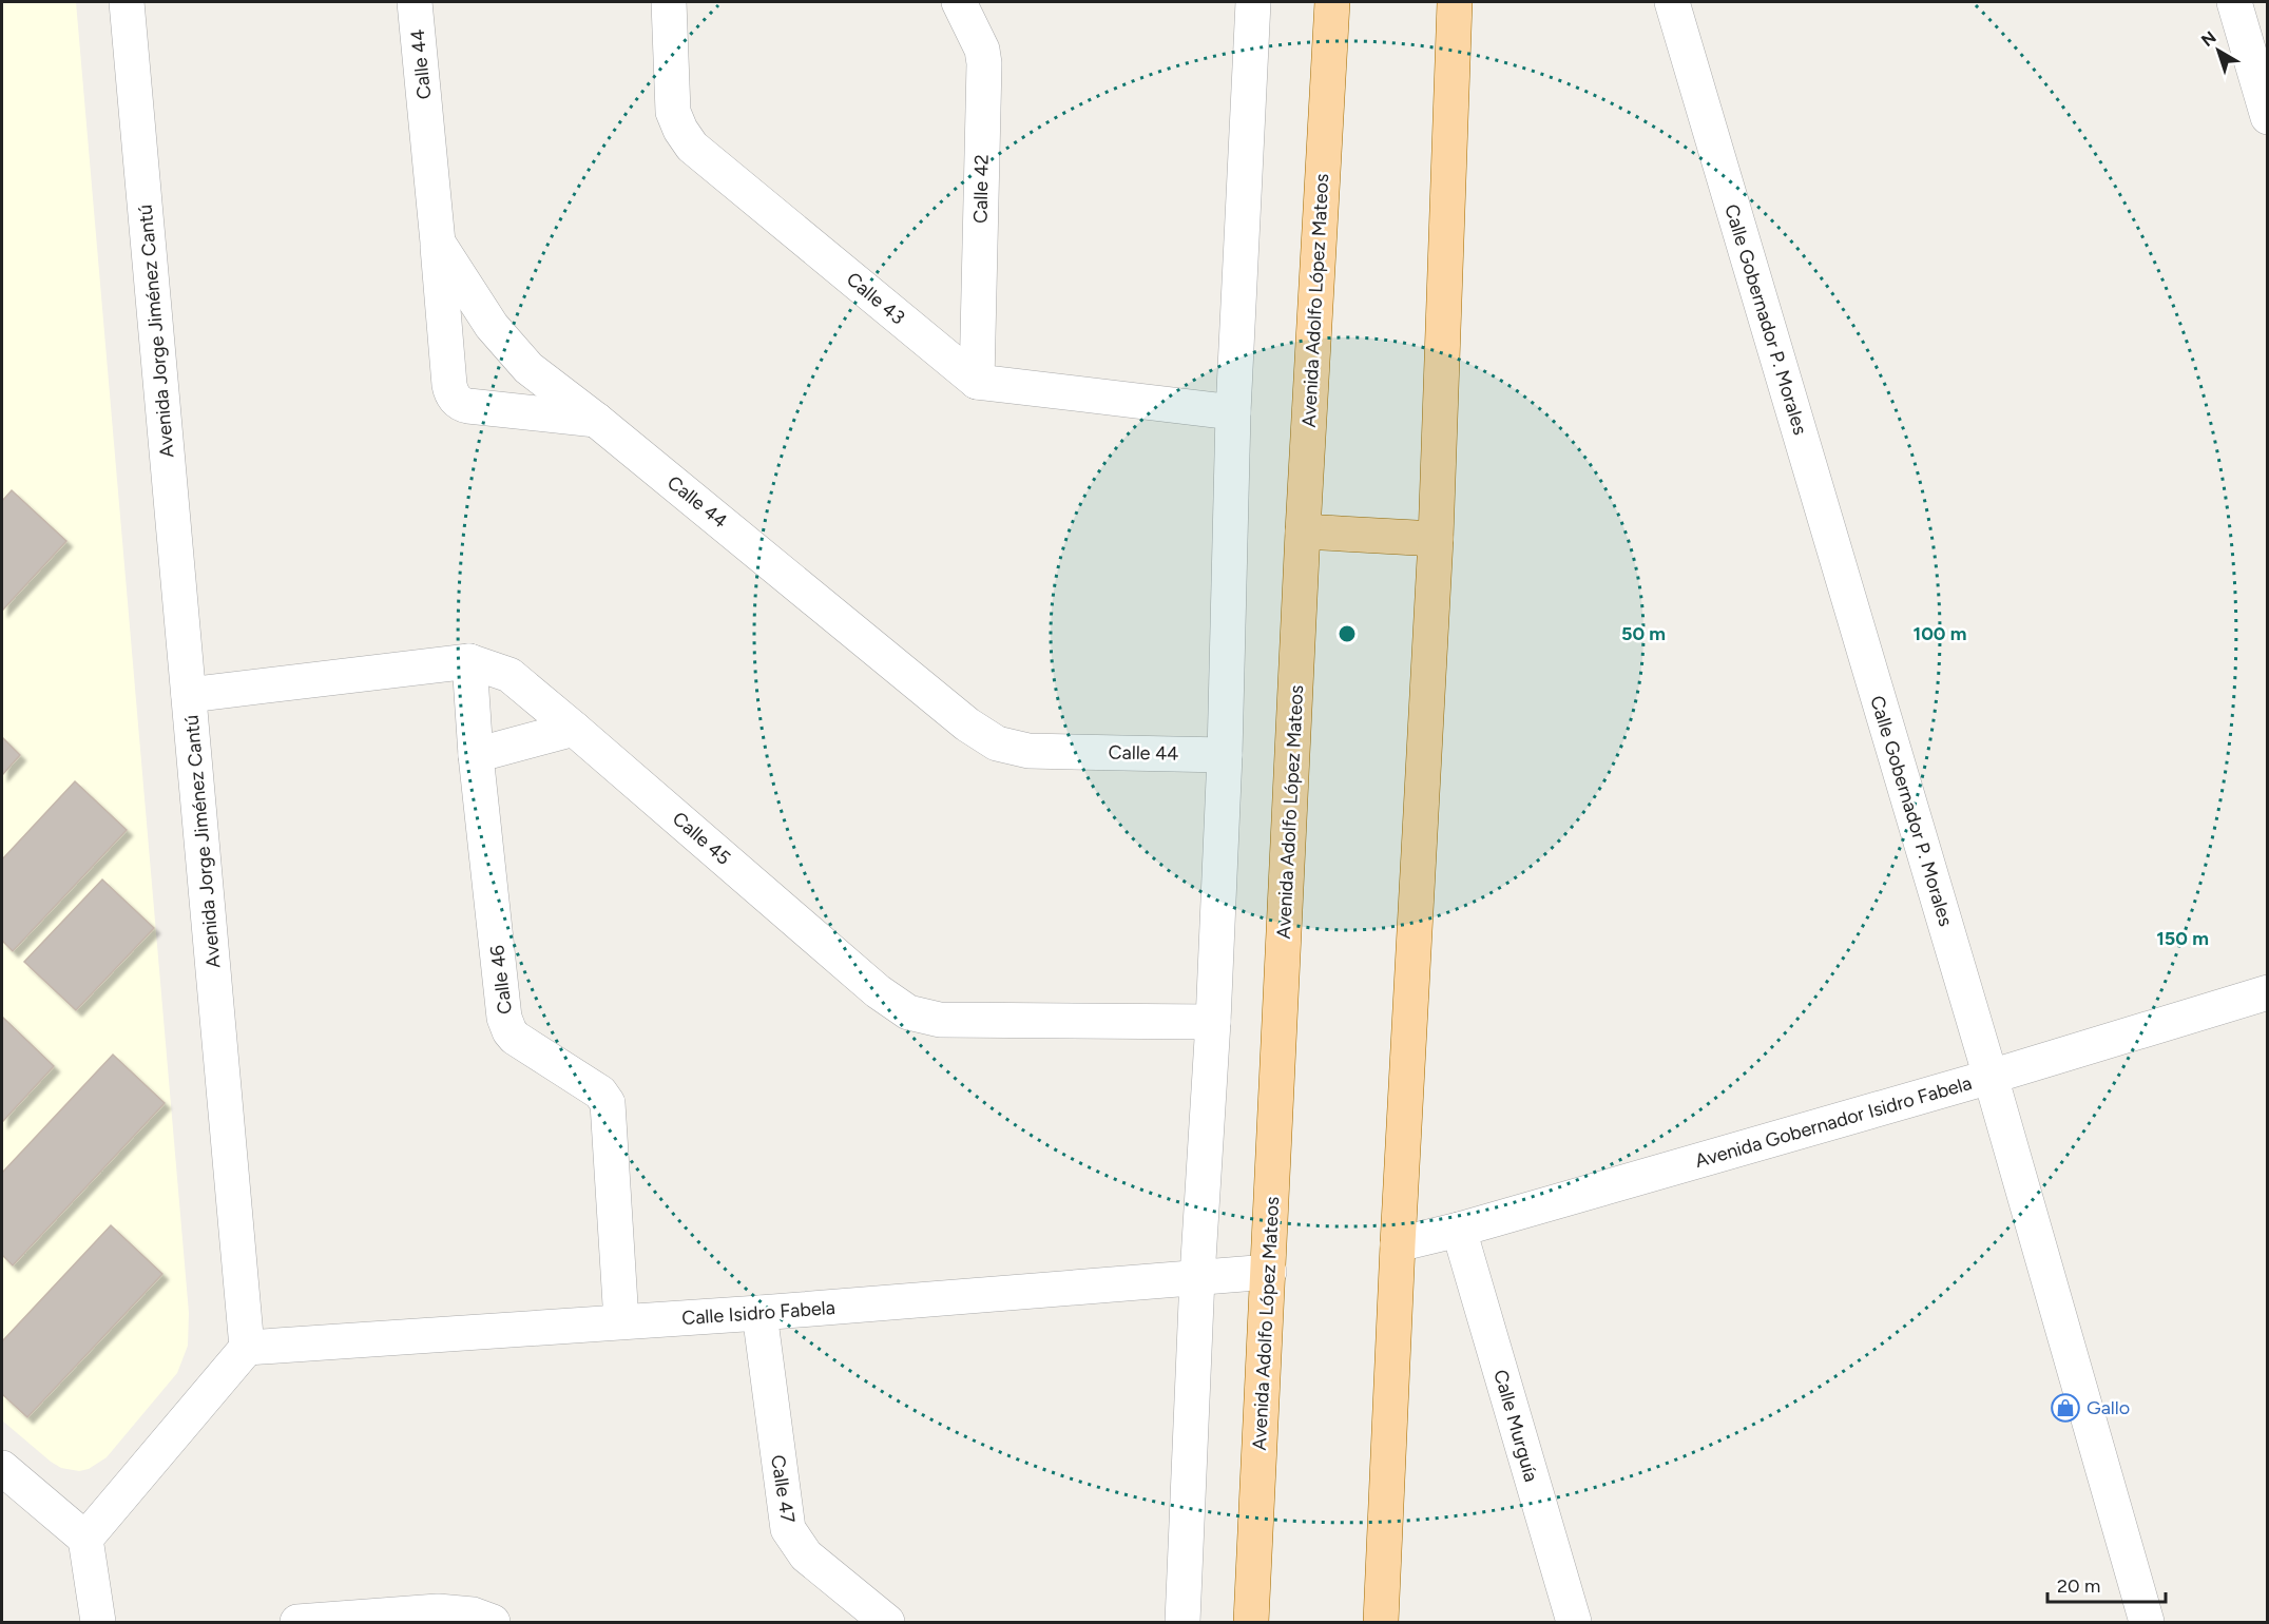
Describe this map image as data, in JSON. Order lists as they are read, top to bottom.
{
  "streets": {
    "main road": ["Avenida Adolfo López Mateos"],
    "street": [
      "Calle 44",
      "Calle 42",
      "Calle 43",
      "Calle Gobernador P. Morales",
      "Avenida Jorge Jiménez Cantú",
      "Calle 45",
      "Calle 46",
      "Avenida Gobernador Isidro Fabela",
      "Calle Isidro Fabela",
      "Calle Murguía",
      "Calle 47"
    ]
  },
  "crossings": [
    ["Calle 42", "Calle 43"],
    ["Avenida Adolfo López Mateos", "Calle Isidro Fabela"],
    ["Calle Gobernador P. Morales", "Avenida Gobernador Isidro Fabela"],
    ["Avenida Jorge Jiménez Cantú", "Calle 45"],
    ["Avenida Jorge Jiménez Cantú", "Calle Isidro Fabela"],
    ["Calle 45", "Calle 46"],
    ["Calle 46", "Calle Isidro Fabela"],
    ["Avenida Gobernador Isidro Fabela", "Calle Murguía"],
    ["Calle Isidro Fabela", "Calle 47"]
  ],
  "places": {
    "shop": ["Gallo"]
  },
  "scale_bar": "20 m",
  "north": "top left",
  "rings": ["50 m", "100 m", "150 m"]
}
